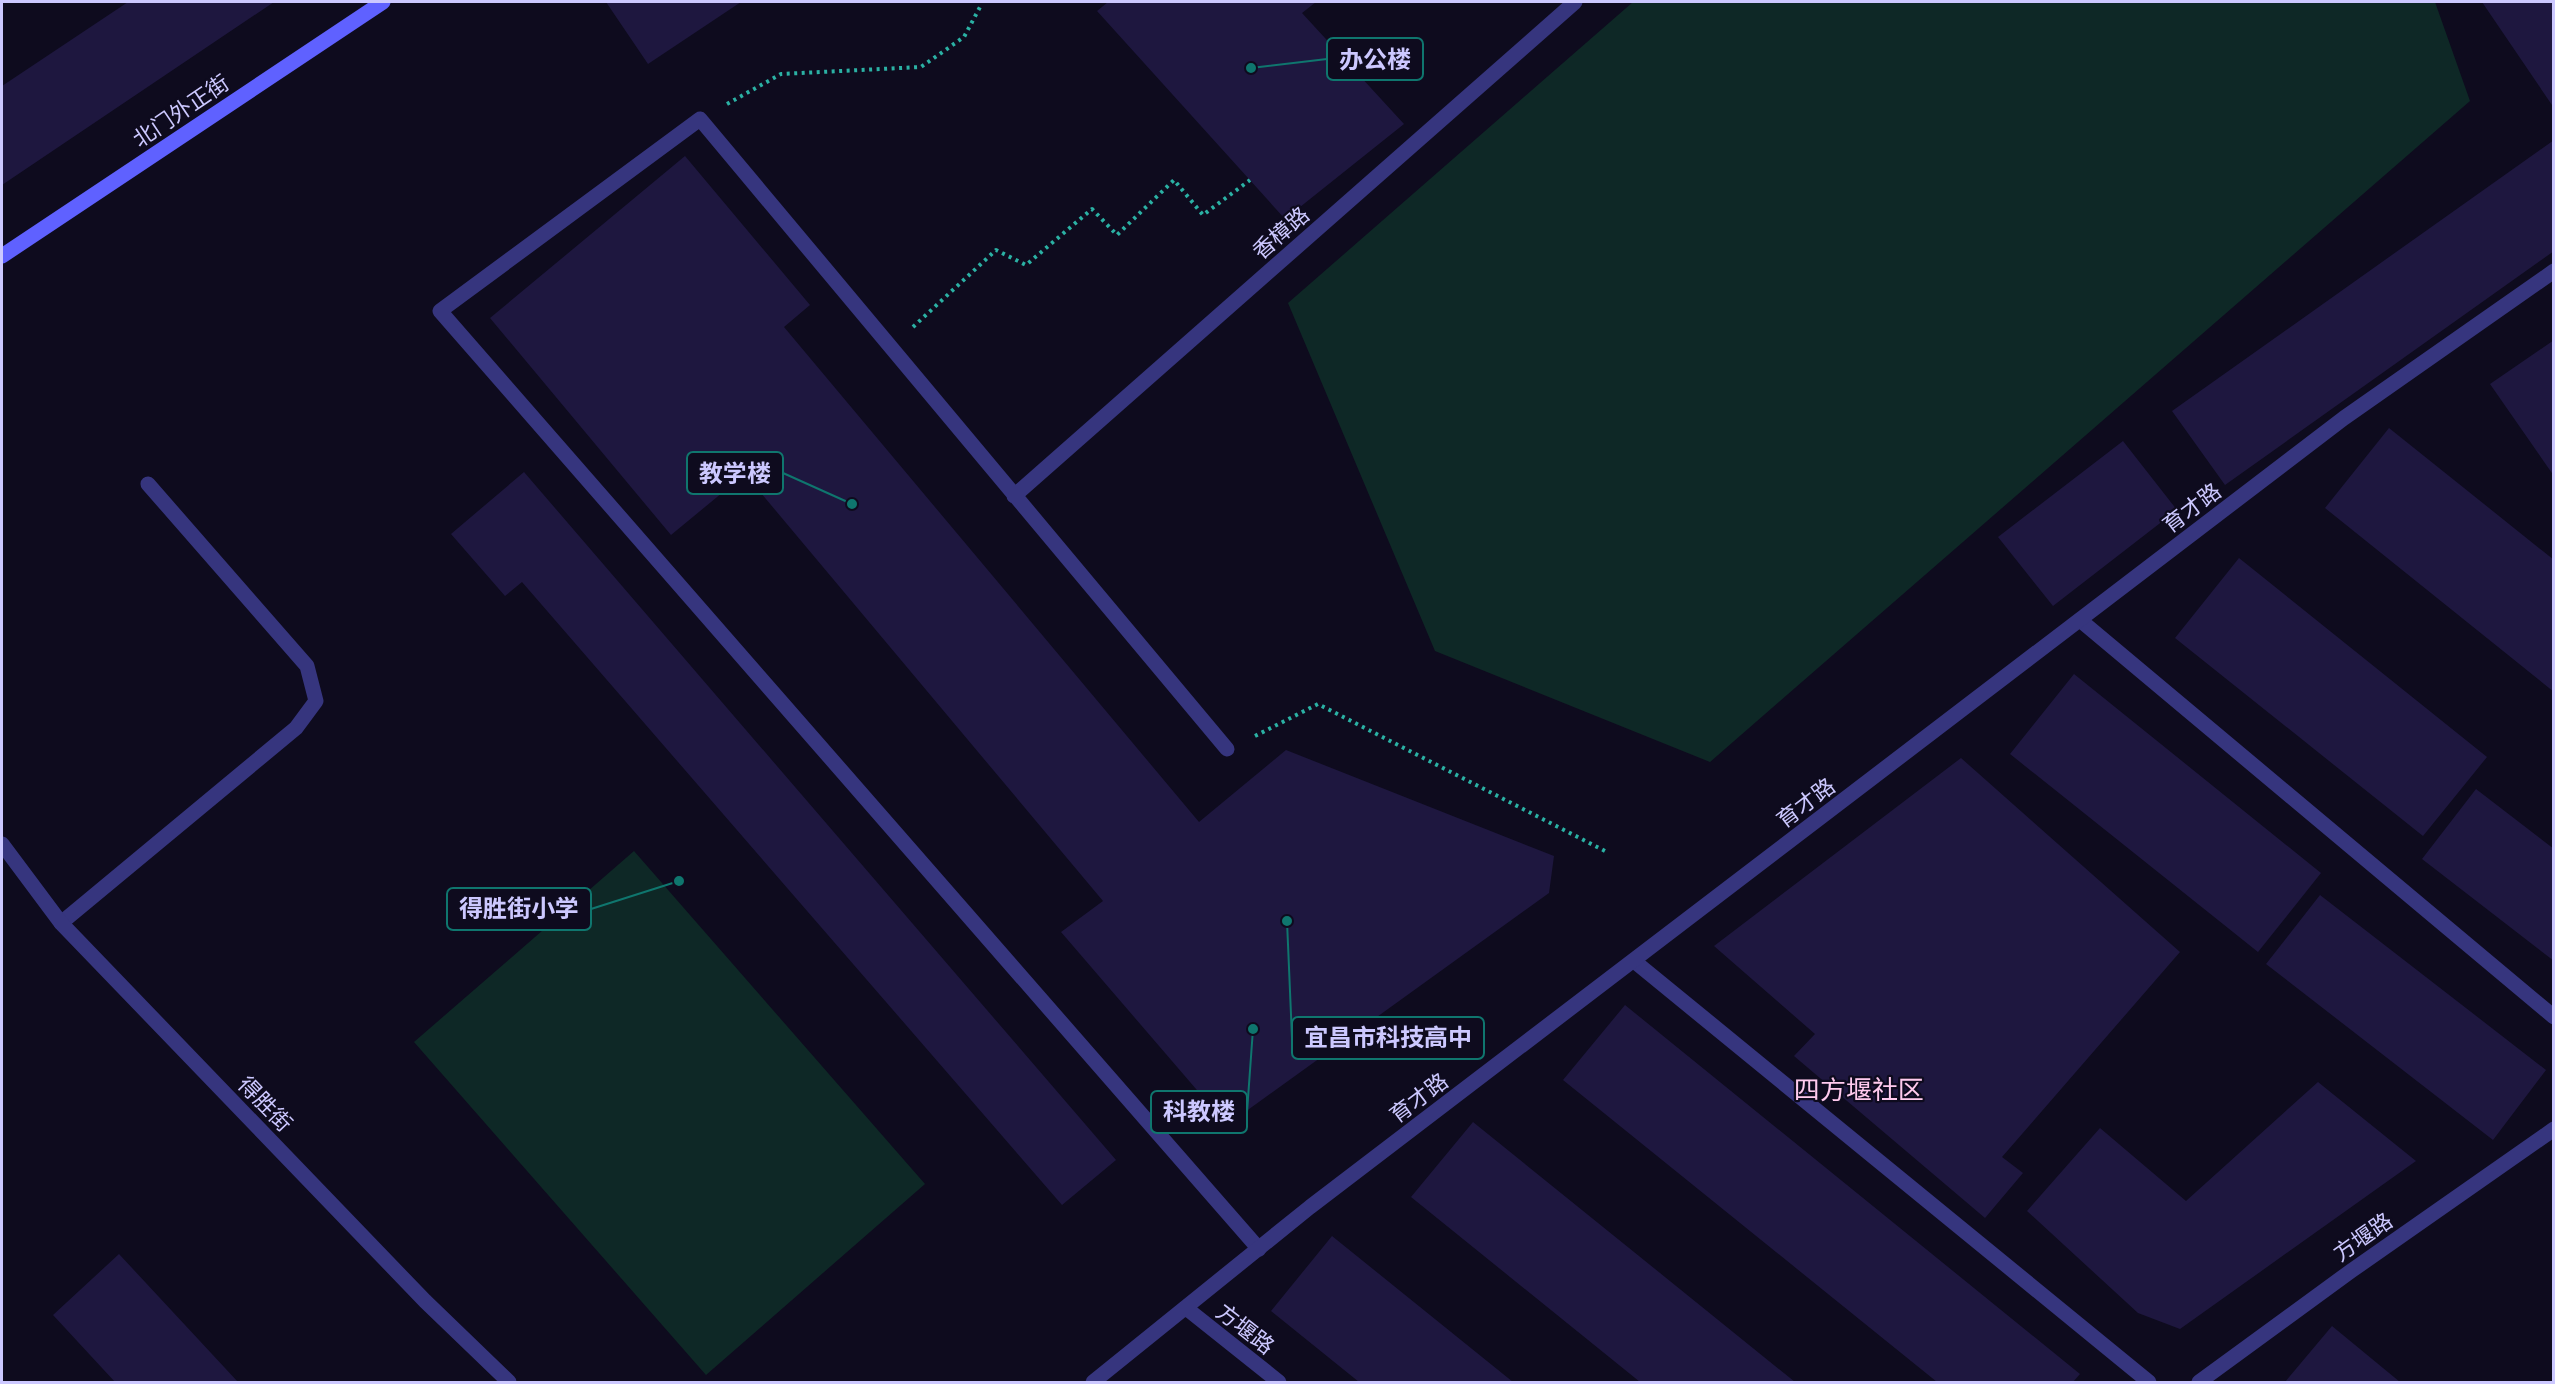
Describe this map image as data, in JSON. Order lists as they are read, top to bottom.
{
  "streets": {
    "street": [
      "北门外正街",
      "香樟路",
      "育才路",
      "得胜街",
      "方堰路"
    ]
  },
  "crossings": [
    ["育才路", "方堰路"]
  ],
  "districts": ["四方堰社区"],
  "places": [
    "办公楼",
    "教学楼",
    "得胜街小学",
    "宜昌市科技高中",
    "科教楼"
  ]
}
